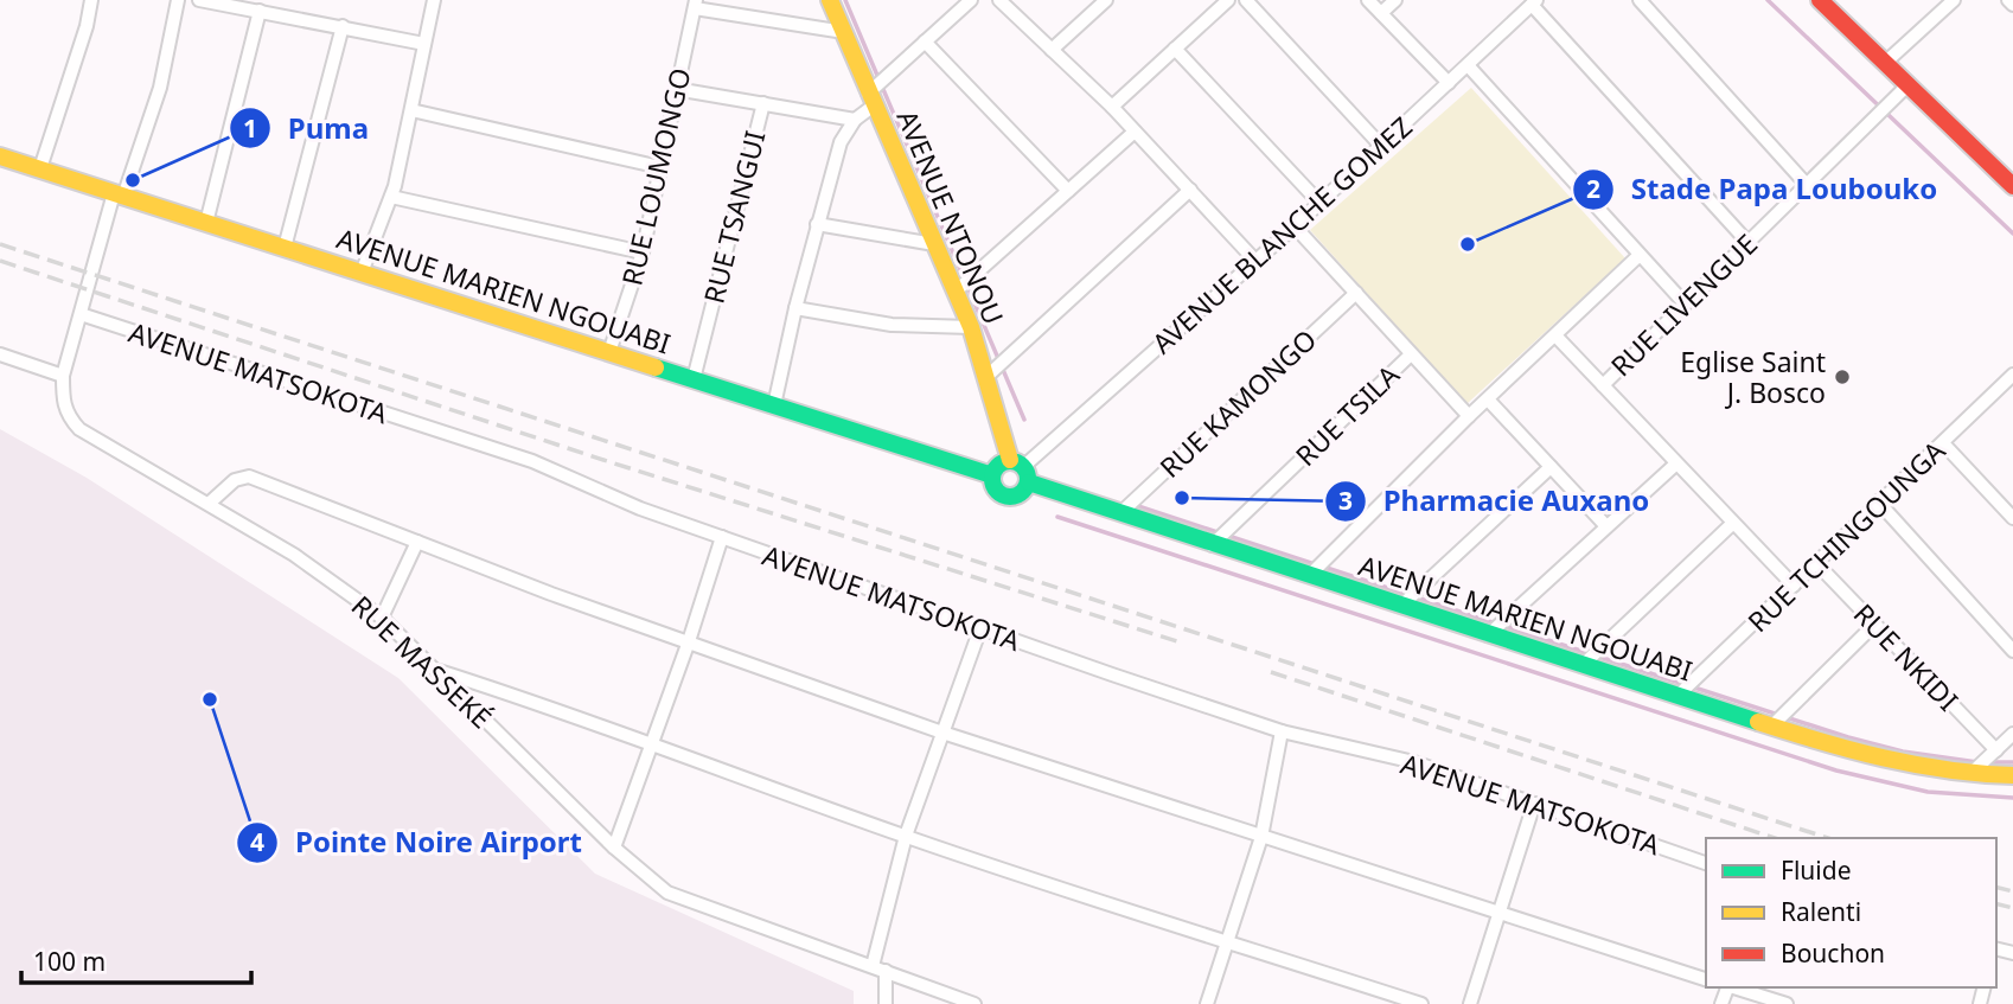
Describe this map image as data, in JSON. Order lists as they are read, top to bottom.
{
  "streets": {
    "street": [
      "RUE LOUMONGO",
      "RUE TSANGUI",
      "AVENUE NTONOU",
      "AVENUE BLANCHE GOMEZ",
      "AVENUE MARIEN NGOUABI",
      "RUE LIVENGUE",
      "AVENUE MATSOKOTA",
      "RUE KAMONGO",
      "RUE TSILA",
      "RUE TCHINGOUNGA",
      "RUE NKIDI",
      "RUE MASSEKÉ"
    ]
  },
  "crossings": [
    ["RUE LOUMONGO", "AVENUE MARIEN NGOUABI"],
    ["RUE TSANGUI", "AVENUE MARIEN NGOUABI"],
    ["AVENUE NTONOU", "AVENUE BLANCHE GOMEZ"],
    ["AVENUE NTONOU", "AVENUE MARIEN NGOUABI"],
    ["AVENUE BLANCHE GOMEZ", "AVENUE MARIEN NGOUABI"],
    ["AVENUE MARIEN NGOUABI", "RUE KAMONGO"],
    ["AVENUE MARIEN NGOUABI", "RUE TSILA"],
    ["AVENUE MARIEN NGOUABI", "RUE TCHINGOUNGA"],
    ["AVENUE MARIEN NGOUABI", "RUE MASSEKÉ"],
    ["AVENUE MATSOKOTA", "RUE MASSEKÉ"],
    ["RUE TCHINGOUNGA", "RUE NKIDI"]
  ],
  "places": [
    "Puma",
    "Stade Papa Loubouko",
    "Eglise Saint J. Bosco",
    "Pharmacie Auxano",
    "Pointe Noire Airport"
  ],
  "legend": ["Fluide", "Ralenti", "Bouchon"],
  "scale_bar": "100 m"
}
